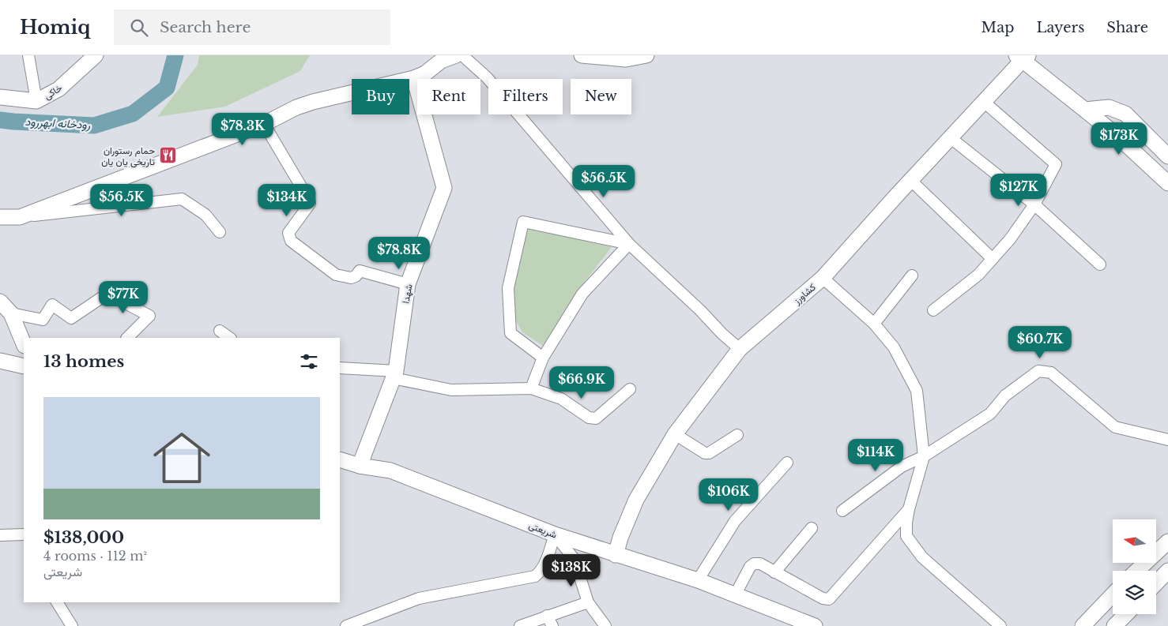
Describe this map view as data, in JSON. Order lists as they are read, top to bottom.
{
  "streets": {
    "street": [
      "خاکی",
      "شهدا",
      "کشاورز",
      "شریعتی"
    ]
  },
  "crossings": [
    ["شهدا", "شریعتی"],
    ["کشاورز", "شریعتی"]
  ],
  "water": ["رودخانه ابهررود"],
  "places": {
    "restaurant": ["حمام رستوران تاریخی یان یان"]
  },
  "north": "left",
  "page": {
    "header": "Homiq",
    "search": "Search here",
    "nav": ["Map", "Layers", "Share"],
    "chip": [
      "Buy",
      "Rent",
      "Filters",
      "New"
    ],
    "price": [
      "$78.3K",
      "$173K",
      "$56.5K",
      "$127K",
      "$56.5K",
      "$134K",
      "$78.8K",
      "$77K",
      "$60.7K",
      "$66.9K",
      "$114K",
      "$106K",
      "$138K"
    ],
    "heading": "13 homes",
    "list": [
      {
        "name": "$138,000",
        "note": "4 rooms · 112 m² · شریعتی"
      }
    ]
  }
}
